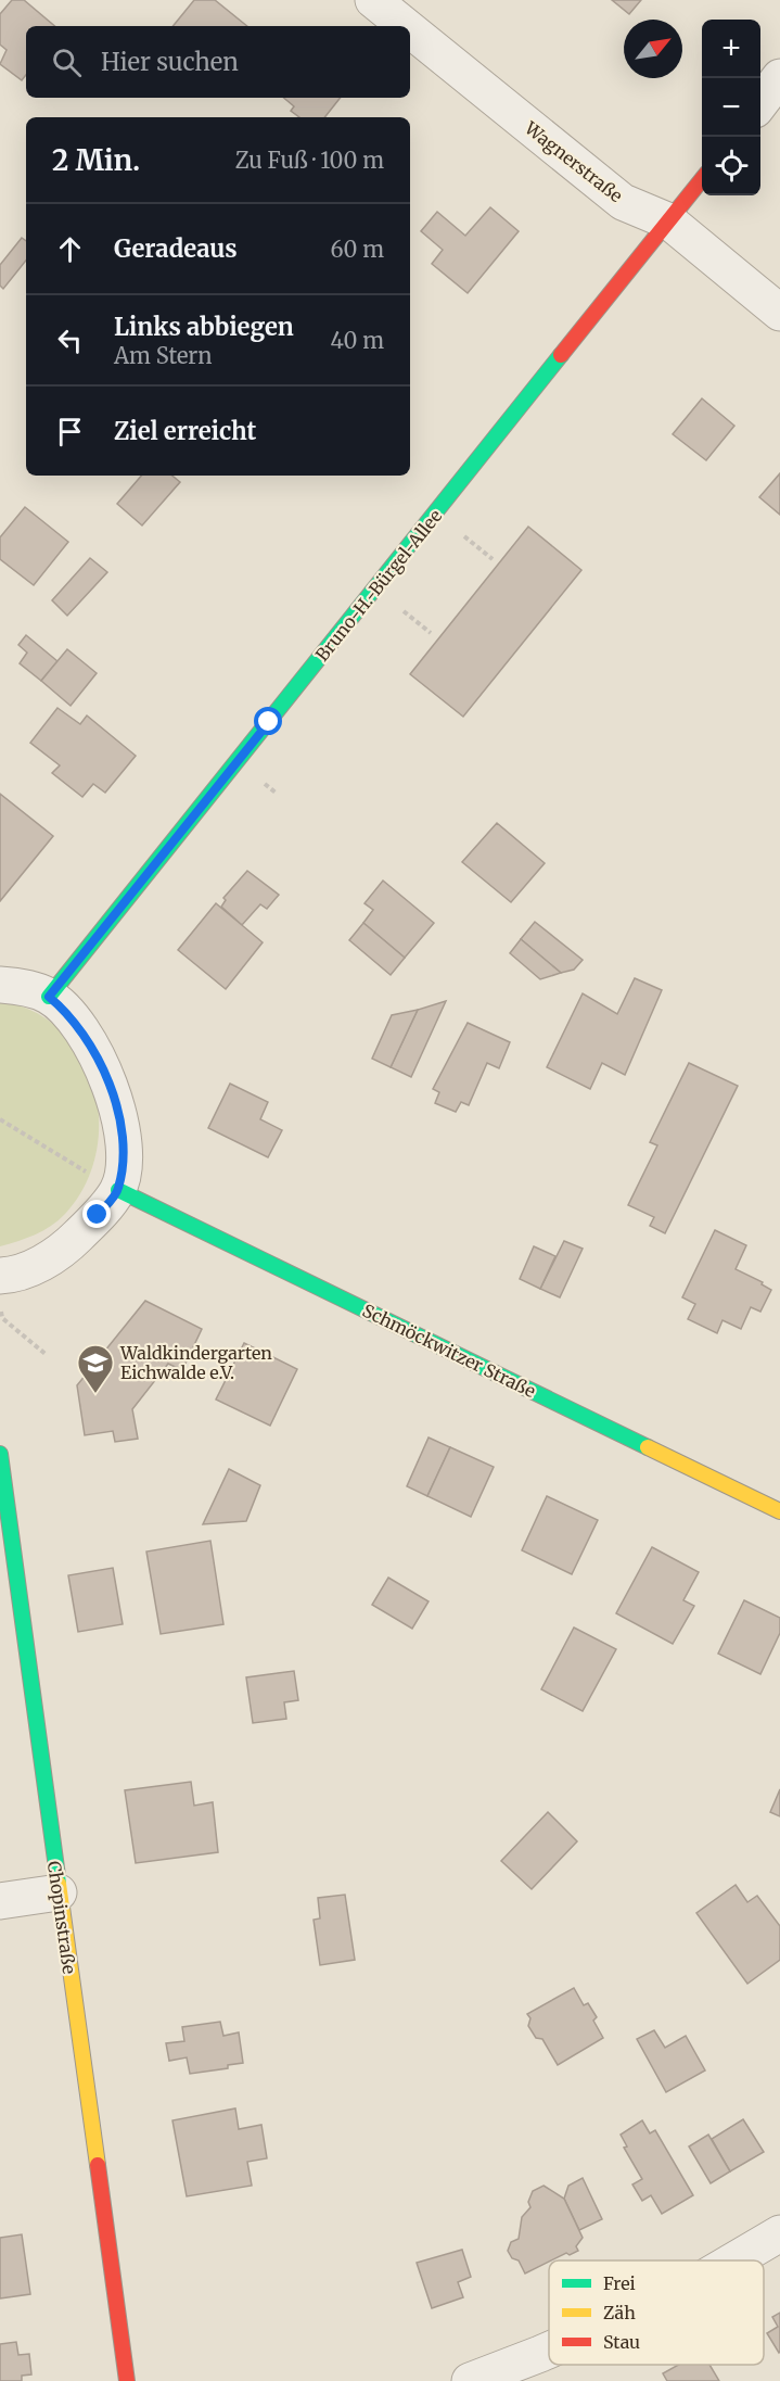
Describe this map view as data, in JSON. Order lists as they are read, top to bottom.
{
  "streets": {
    "street": [
      "Wagnerstraße",
      "Bruno-H.-Bürgel-Allee",
      "Schmöckwitzer Straße",
      "Chopinstraße"
    ]
  },
  "crossings": [
    ["Wagnerstraße", "Bruno-H.-Bürgel-Allee"]
  ],
  "places": {
    "school or university": ["Waldkindergarten Eichwalde e.V."]
  },
  "legend": ["Frei", "Zäh", "Stau"],
  "north": "top right",
  "page": {
    "map_buttons": ["+", "−"],
    "search": "Hier suchen",
    "heading": ["2 Min.", "Zu Fuß · 100 m"],
    "list": [
      ["Geradeaus", "60 m"],
      ["Links abbiegen", "Am Stern", "40 m"],
      "Ziel erreicht"
    ]
  }
}
